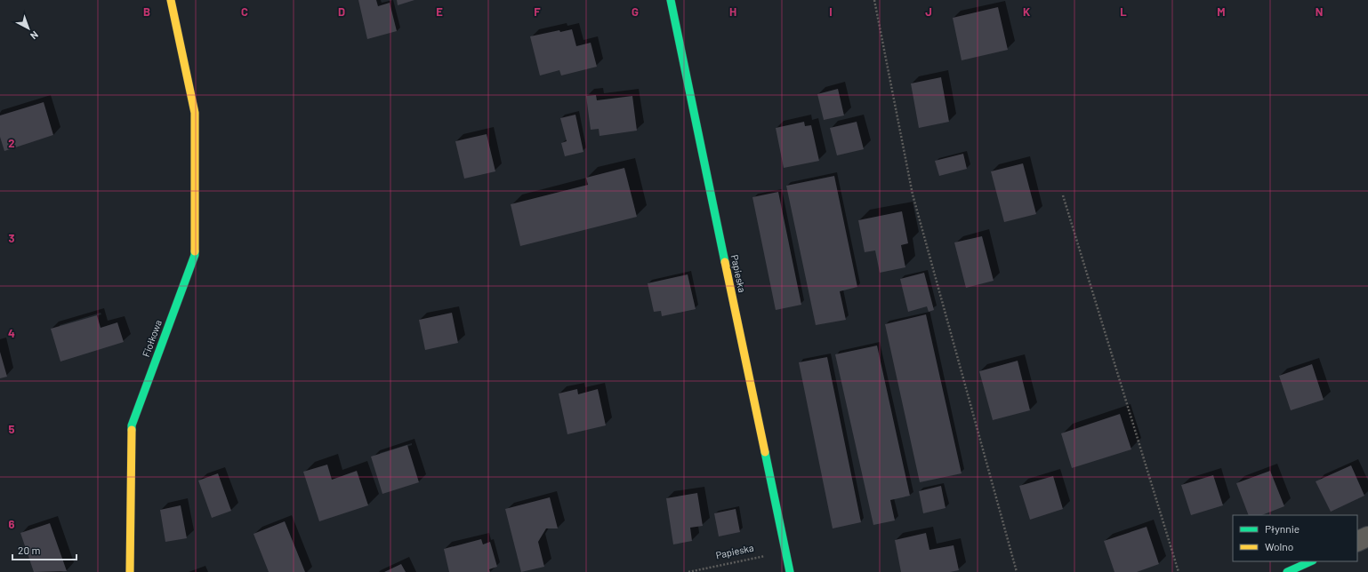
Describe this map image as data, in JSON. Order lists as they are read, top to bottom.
{
  "streets": {
    "street": ["Papieska", "Fiołkowa"]
  },
  "legend": ["Płynnie", "Wolno"],
  "scale_bar": "20 m",
  "north": "bottom right",
  "grid": {
    "columns": [
      "B",
      "C",
      "D",
      "E",
      "F",
      "G",
      "H",
      "I",
      "J",
      "K",
      "L",
      "M",
      "N"
    ],
    "rows": [
      "2",
      "3",
      "4",
      "5",
      "6"
    ]
  }
}
